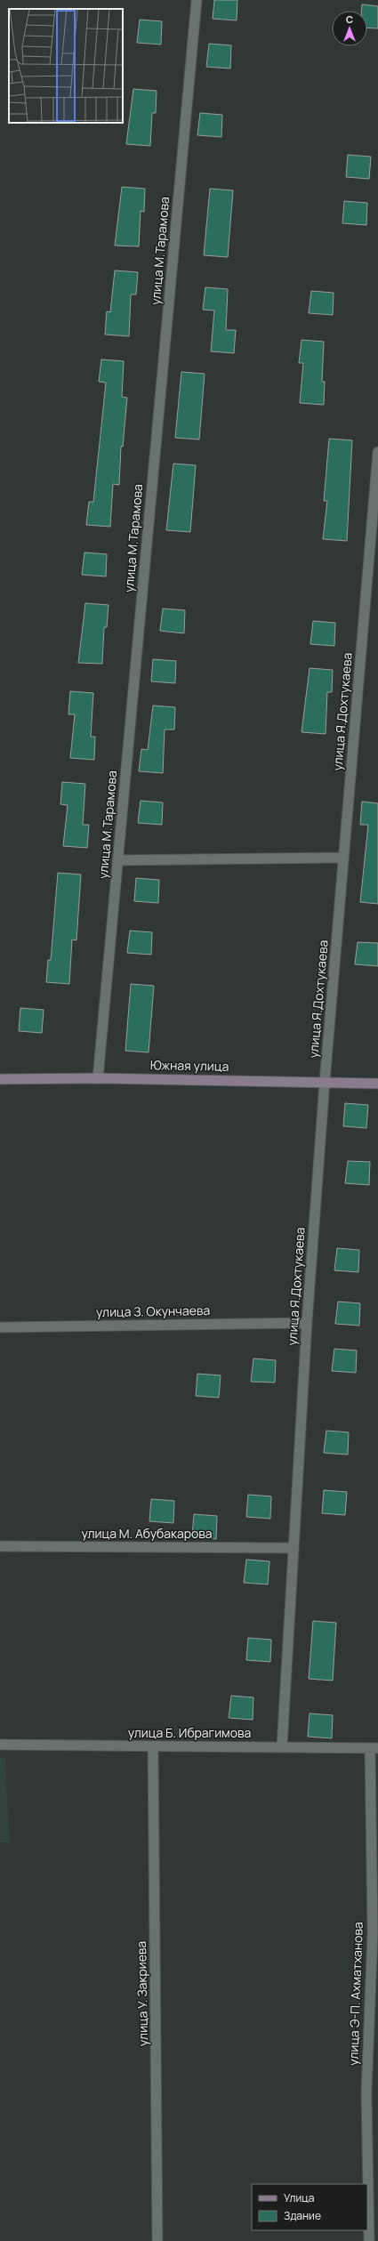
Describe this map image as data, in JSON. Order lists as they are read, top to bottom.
{
  "streets": {
    "main road": ["Южная улица"],
    "street": [
      "улица М.Тарамова",
      "улица Я.Дохтукаева",
      "улица З. Окунчаева",
      "улица М. Абубакарова",
      "улица Б. Ибрагимова",
      "улица У. Закриева",
      "улица Э-П. Ахматханова"
    ]
  },
  "crossings": [
    ["улица М.Тарамова", "Южная улица"],
    ["улица Я.Дохтукаева", "Южная улица"],
    ["улица Я.Дохтукаева", "улица З. Окунчаева"],
    ["улица Я.Дохтукаева", "улица М. Абубакарова"],
    ["улица Я.Дохтукаева", "улица Б. Ибрагимова"],
    ["улица Б. Ибрагимова", "улица У. Закриева"],
    ["улица Б. Ибрагимова", "улица Э-П. Ахматханова"]
  ],
  "legend": ["Улица", "Здание"],
  "north": "top"
}
